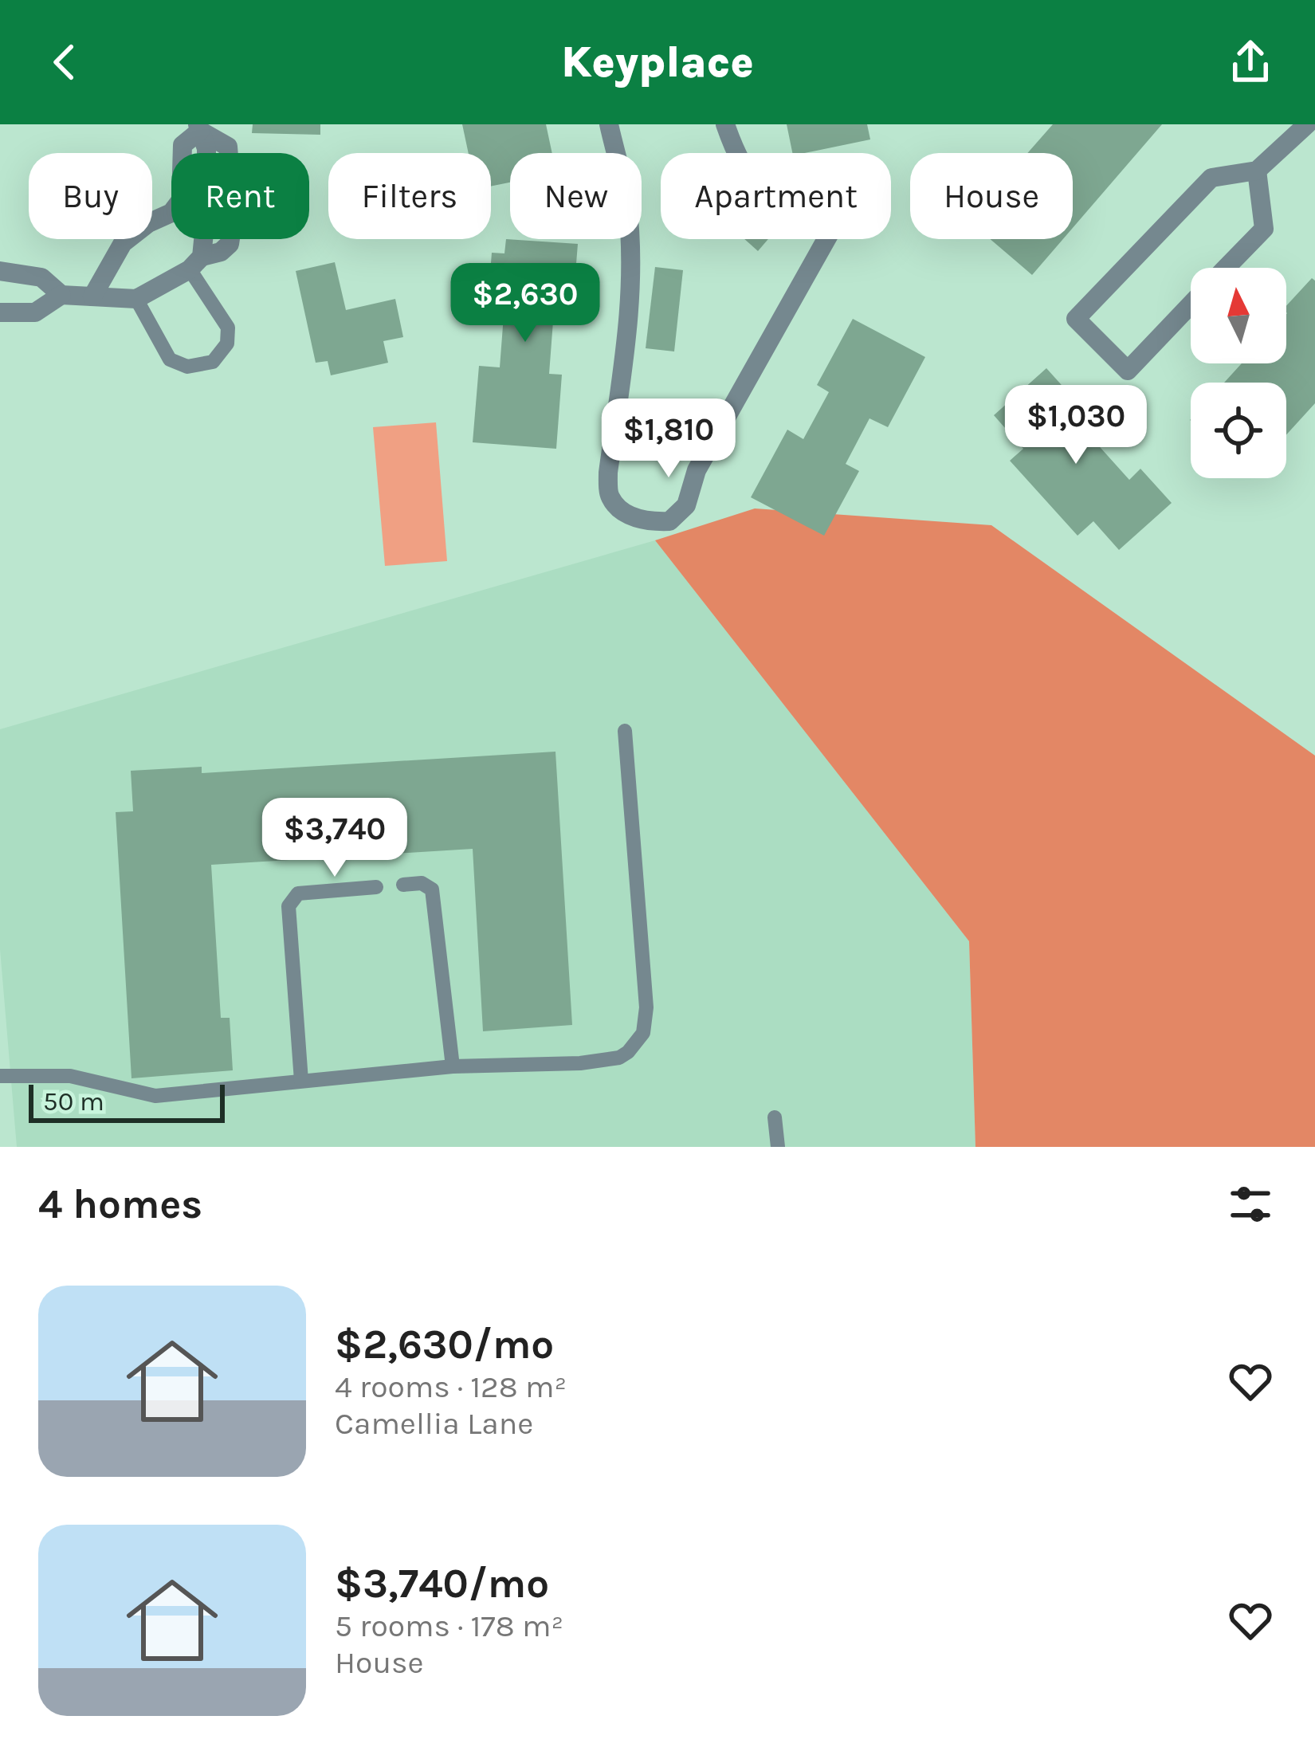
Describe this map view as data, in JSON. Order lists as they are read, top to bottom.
{
  "scale_bar": "50 m",
  "north": "top",
  "page": {
    "header": "Keyplace",
    "chip": [
      "Buy",
      "Rent",
      "Filters",
      "New",
      "Apartment",
      "House"
    ],
    "price": [
      "$2,630",
      "$1,030",
      "$1,810",
      "$3,740"
    ],
    "scale": "50 m",
    "heading": "4 homes",
    "list": [
      {
        "name": "$2,630/mo",
        "note": "4 rooms · 128 m² · Camellia Lane"
      },
      {
        "name": "$3,740/mo",
        "note": "5 rooms · 178 m² · House"
      }
    ]
  }
}
